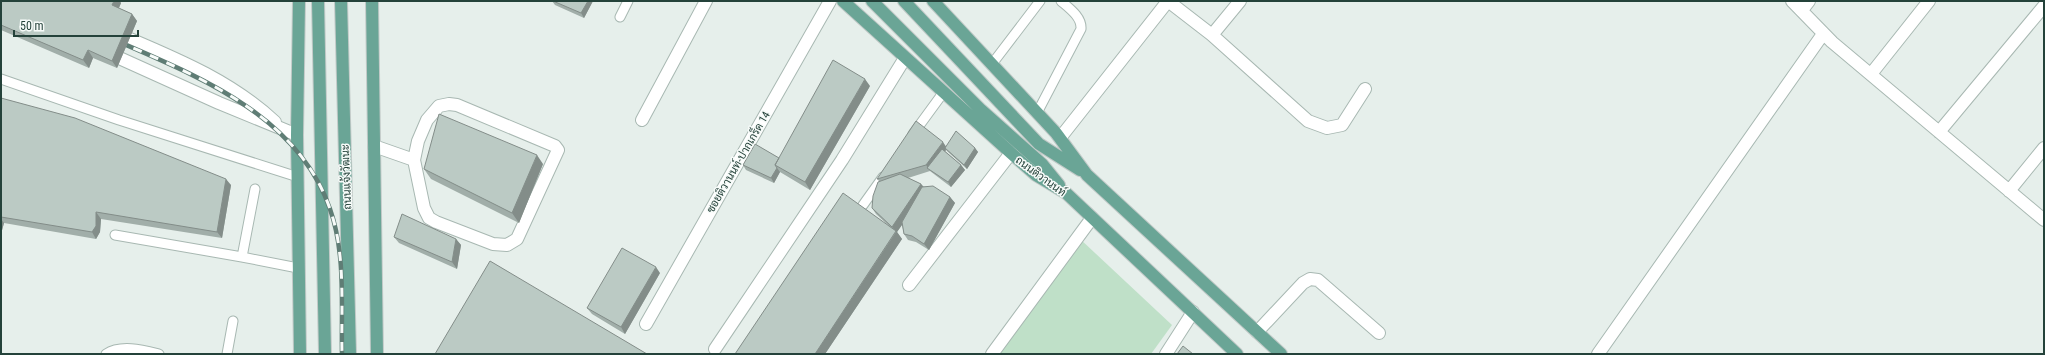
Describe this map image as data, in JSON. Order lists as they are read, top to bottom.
{
  "streets": {
    "main road": ["ถนนติวานนท์", "ถนนแจ้งวัฒนะ"],
    "street": ["ซอยติวานนท์-ปากเกร็ด 14"]
  },
  "scale_bar": "50 m"
}
